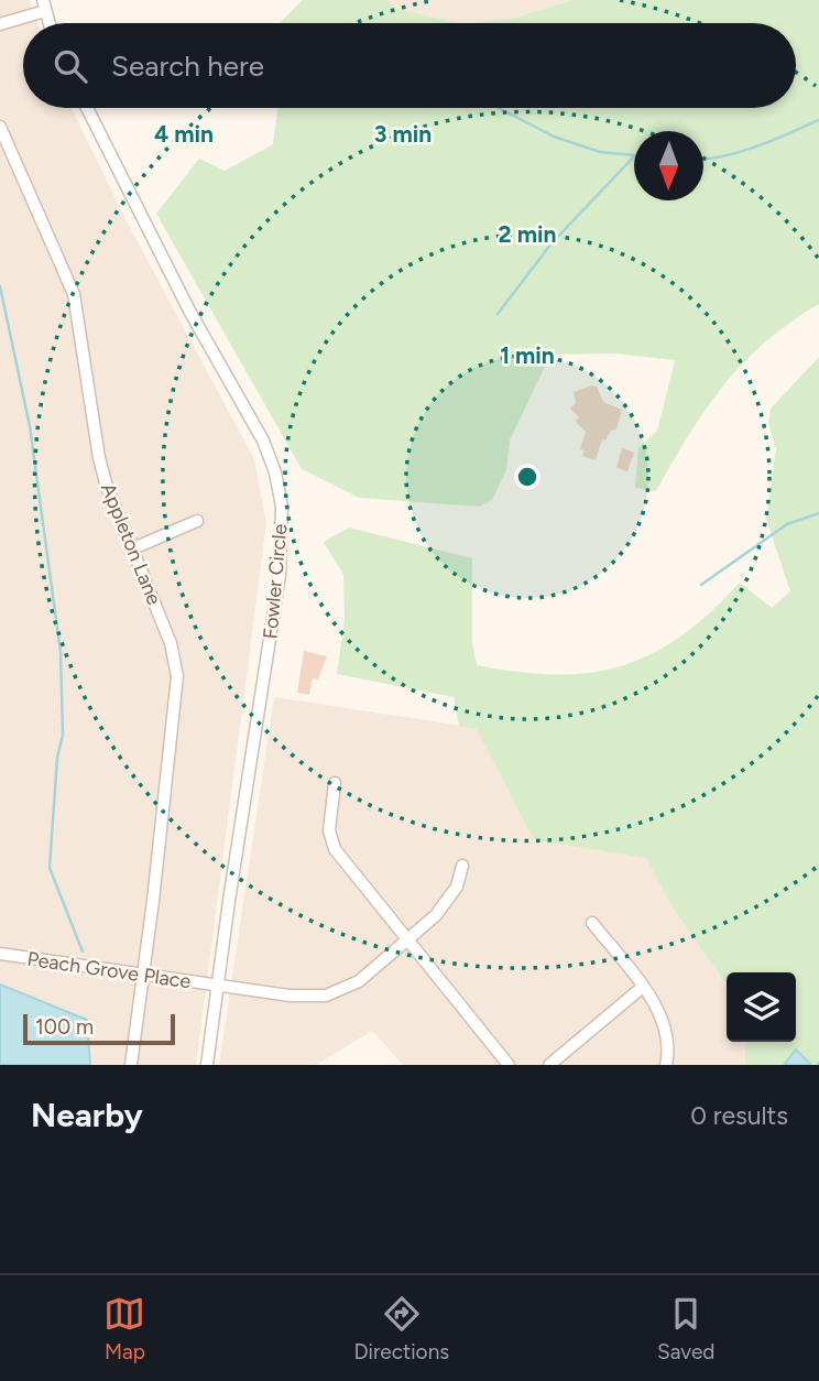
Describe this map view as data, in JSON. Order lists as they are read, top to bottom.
{
  "streets": {
    "street": ["Appleton Lane", "Fowler Circle", "Peach Grove Place"]
  },
  "crossings": [
    ["Appleton Lane", "Peach Grove Place"],
    ["Fowler Circle", "Peach Grove Place"]
  ],
  "scale_bar": "100 m",
  "north": "bottom",
  "page": {
    "search": "Search here",
    "scale": "100 m",
    "heading": ["Nearby", "0 results"],
    "nav": ["Map", "Directions", "Saved"]
  },
  "rings": [
    "4 min",
    "3 min",
    "2 min",
    "1 min"
  ]
}
